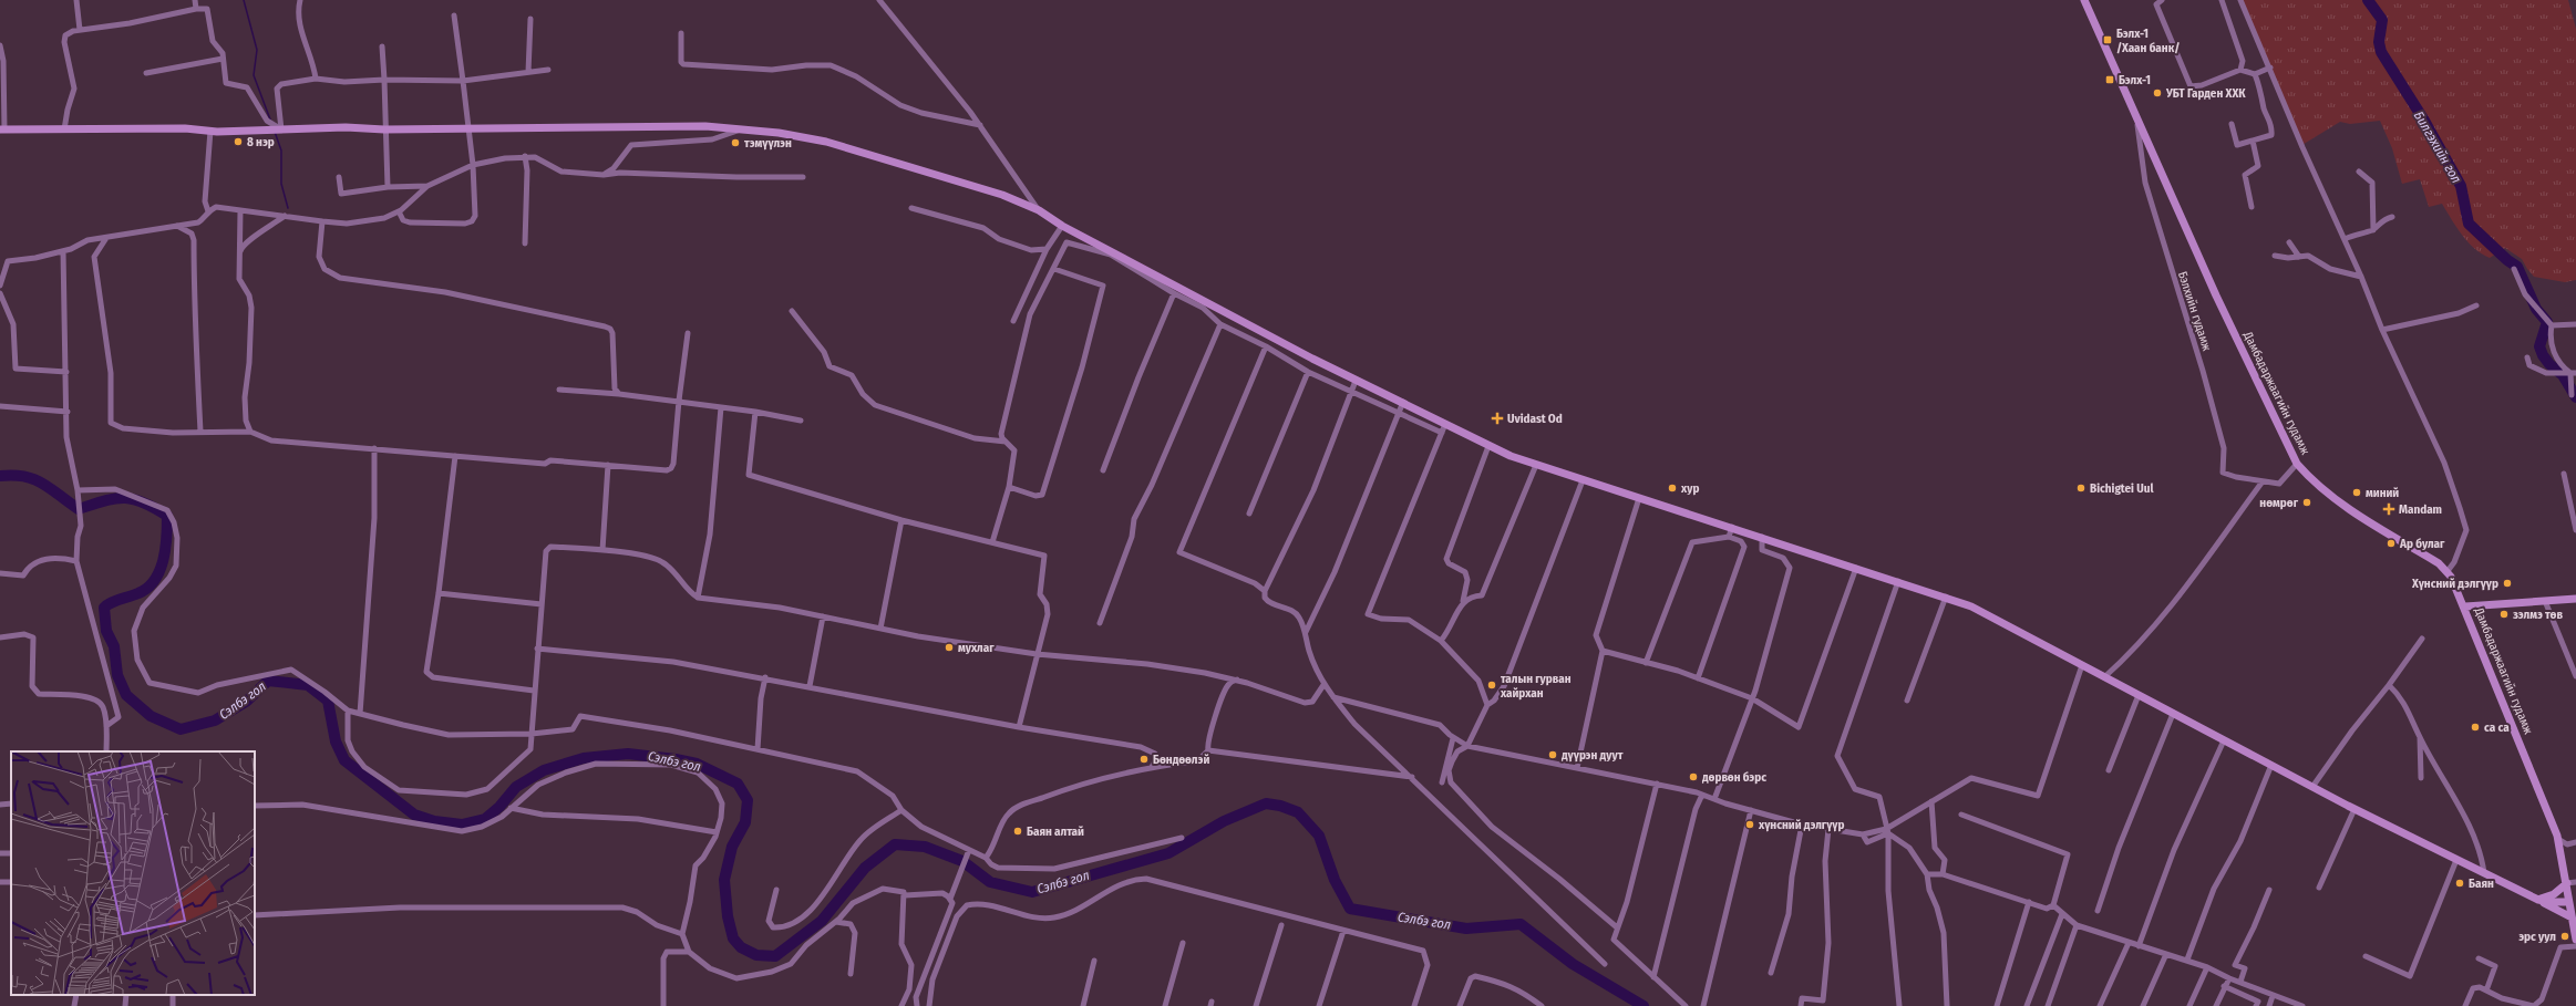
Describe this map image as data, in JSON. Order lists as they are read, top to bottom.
{
  "streets": {
    "main road": ["Дамбадаржаагийн гудамж"],
    "street": ["Бэлхийн гудамж"]
  },
  "crossings": [
    ["Бэлхийн гудамж", "Дамбадаржаагийн гудамж"]
  ],
  "water": ["Билгэхийн гол", "Сэлбэ гол"],
  "places": {
    "transit": ["Бэлх-1 /Хаан банк/", "Бэлх-1"],
    "other": [
      "УБТ Гарден ХХК",
      "8 нэр",
      "тэмүүлэн",
      "хур",
      "Bichigtei Uul",
      "миний",
      "нөмрөг",
      "Ар булаг",
      "Хүнсний дэлгүүр",
      "зэлмэ төв",
      "мухлаг",
      "талын гурван хайрхан",
      "са са",
      "дүүрэн дуут",
      "Бөндөөлэй",
      "дөрвөн бэрс",
      "хүнсний дэлгүүр",
      "Баян алтай",
      "Баян",
      "эрс уул"
    ],
    "health": ["Uvidast Od", "Mandam"]
  }
}
